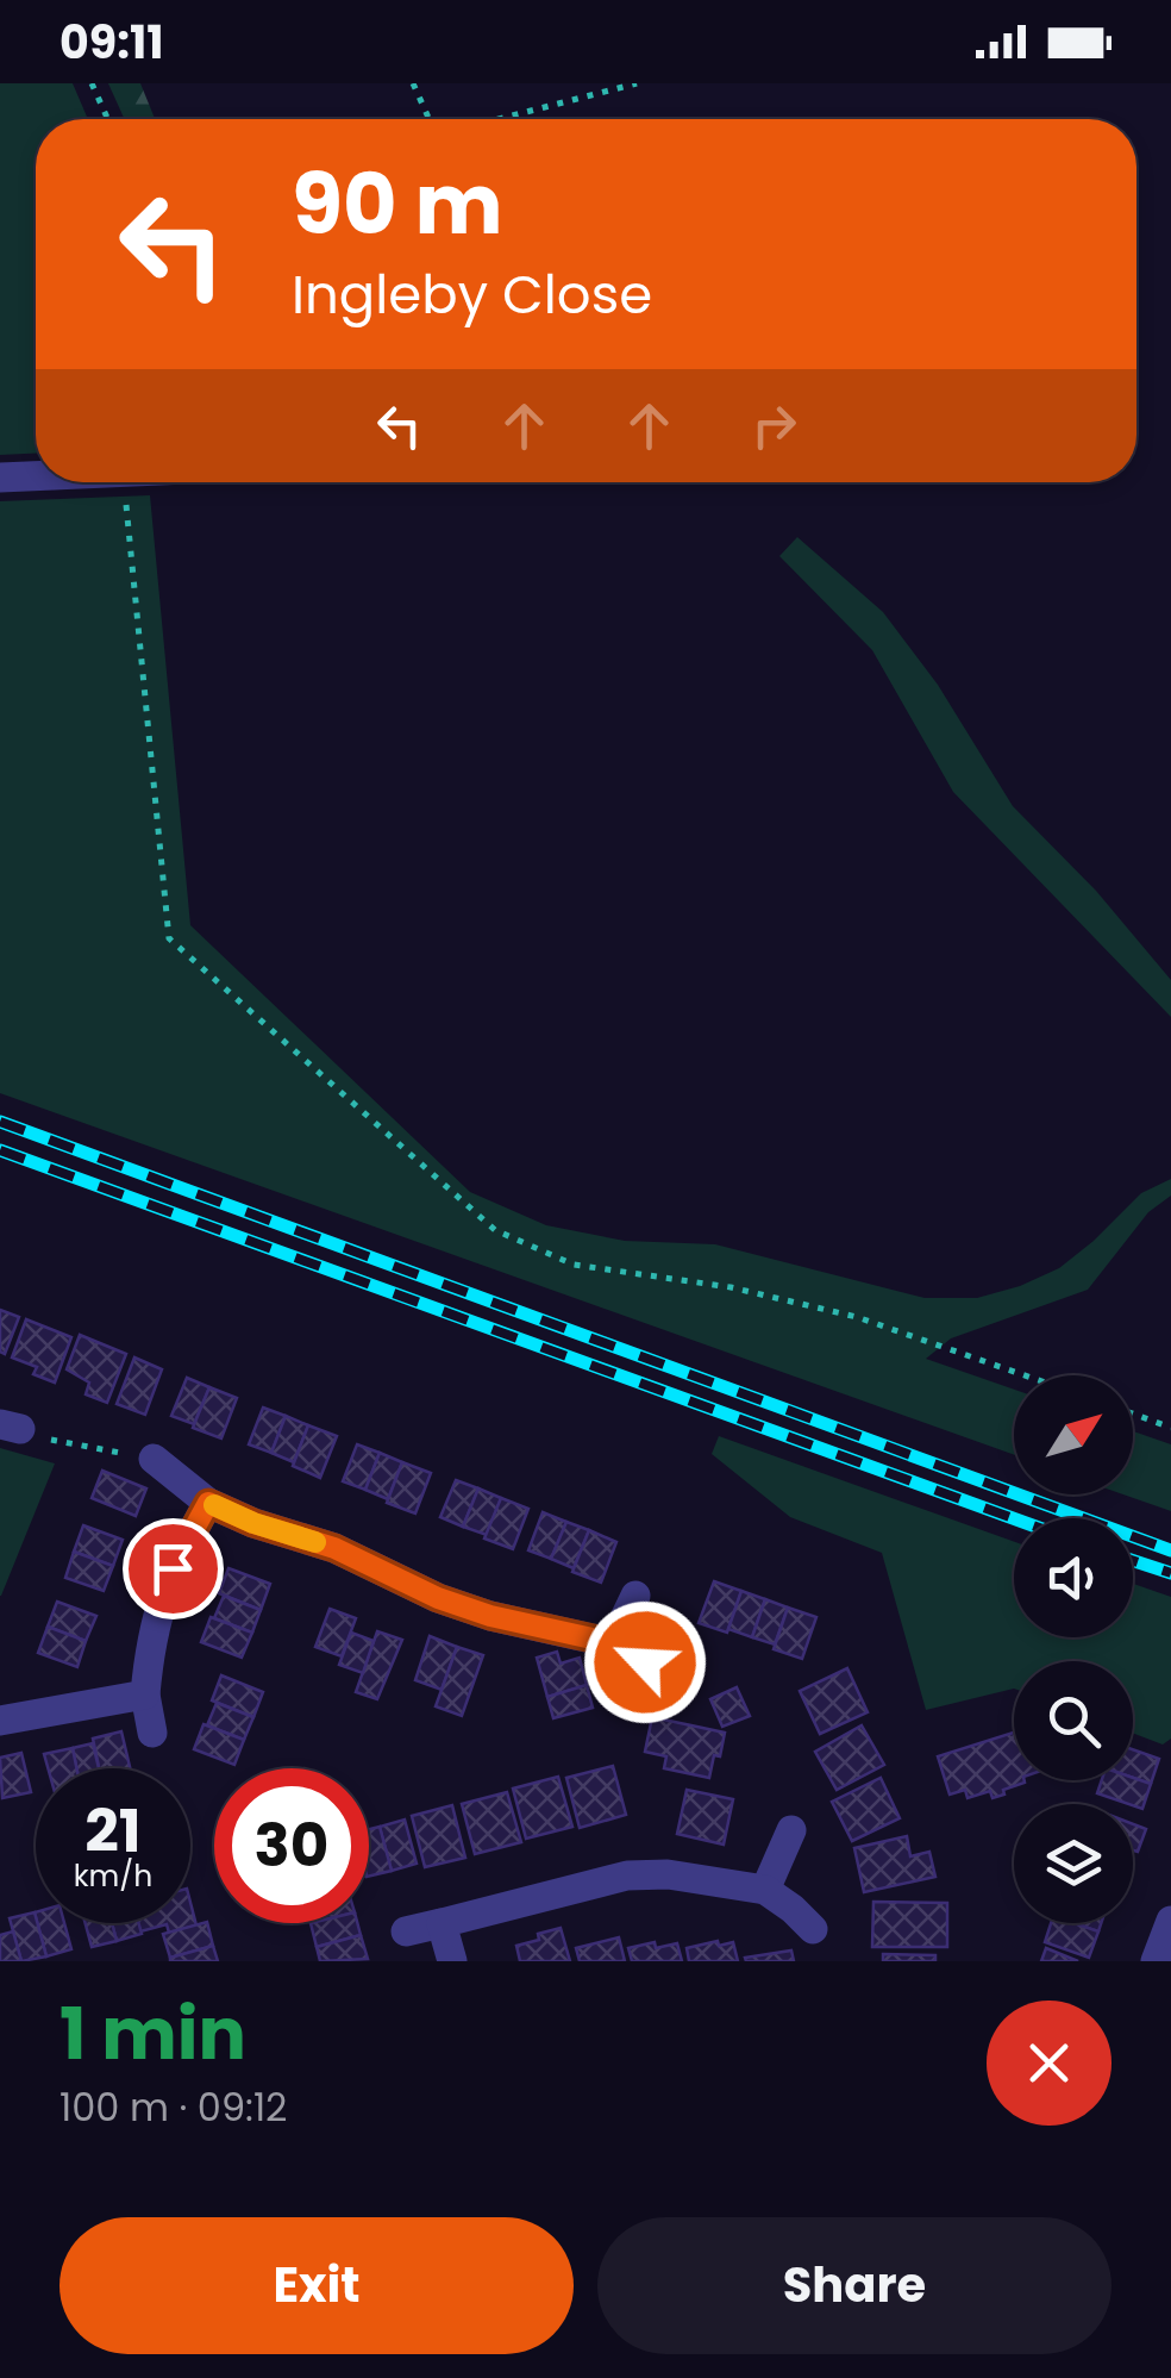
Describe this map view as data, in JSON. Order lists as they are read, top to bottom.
{
  "north": "top right",
  "page": {
    "status": "09:11",
    "turn": ["90 m", "Ingleby Close"],
    "speed": "21 km/h",
    "limit": "30",
    "heading": ["1 min", "100 m · 09:12"],
    "buttons": ["Exit", "Share"]
  }
}
